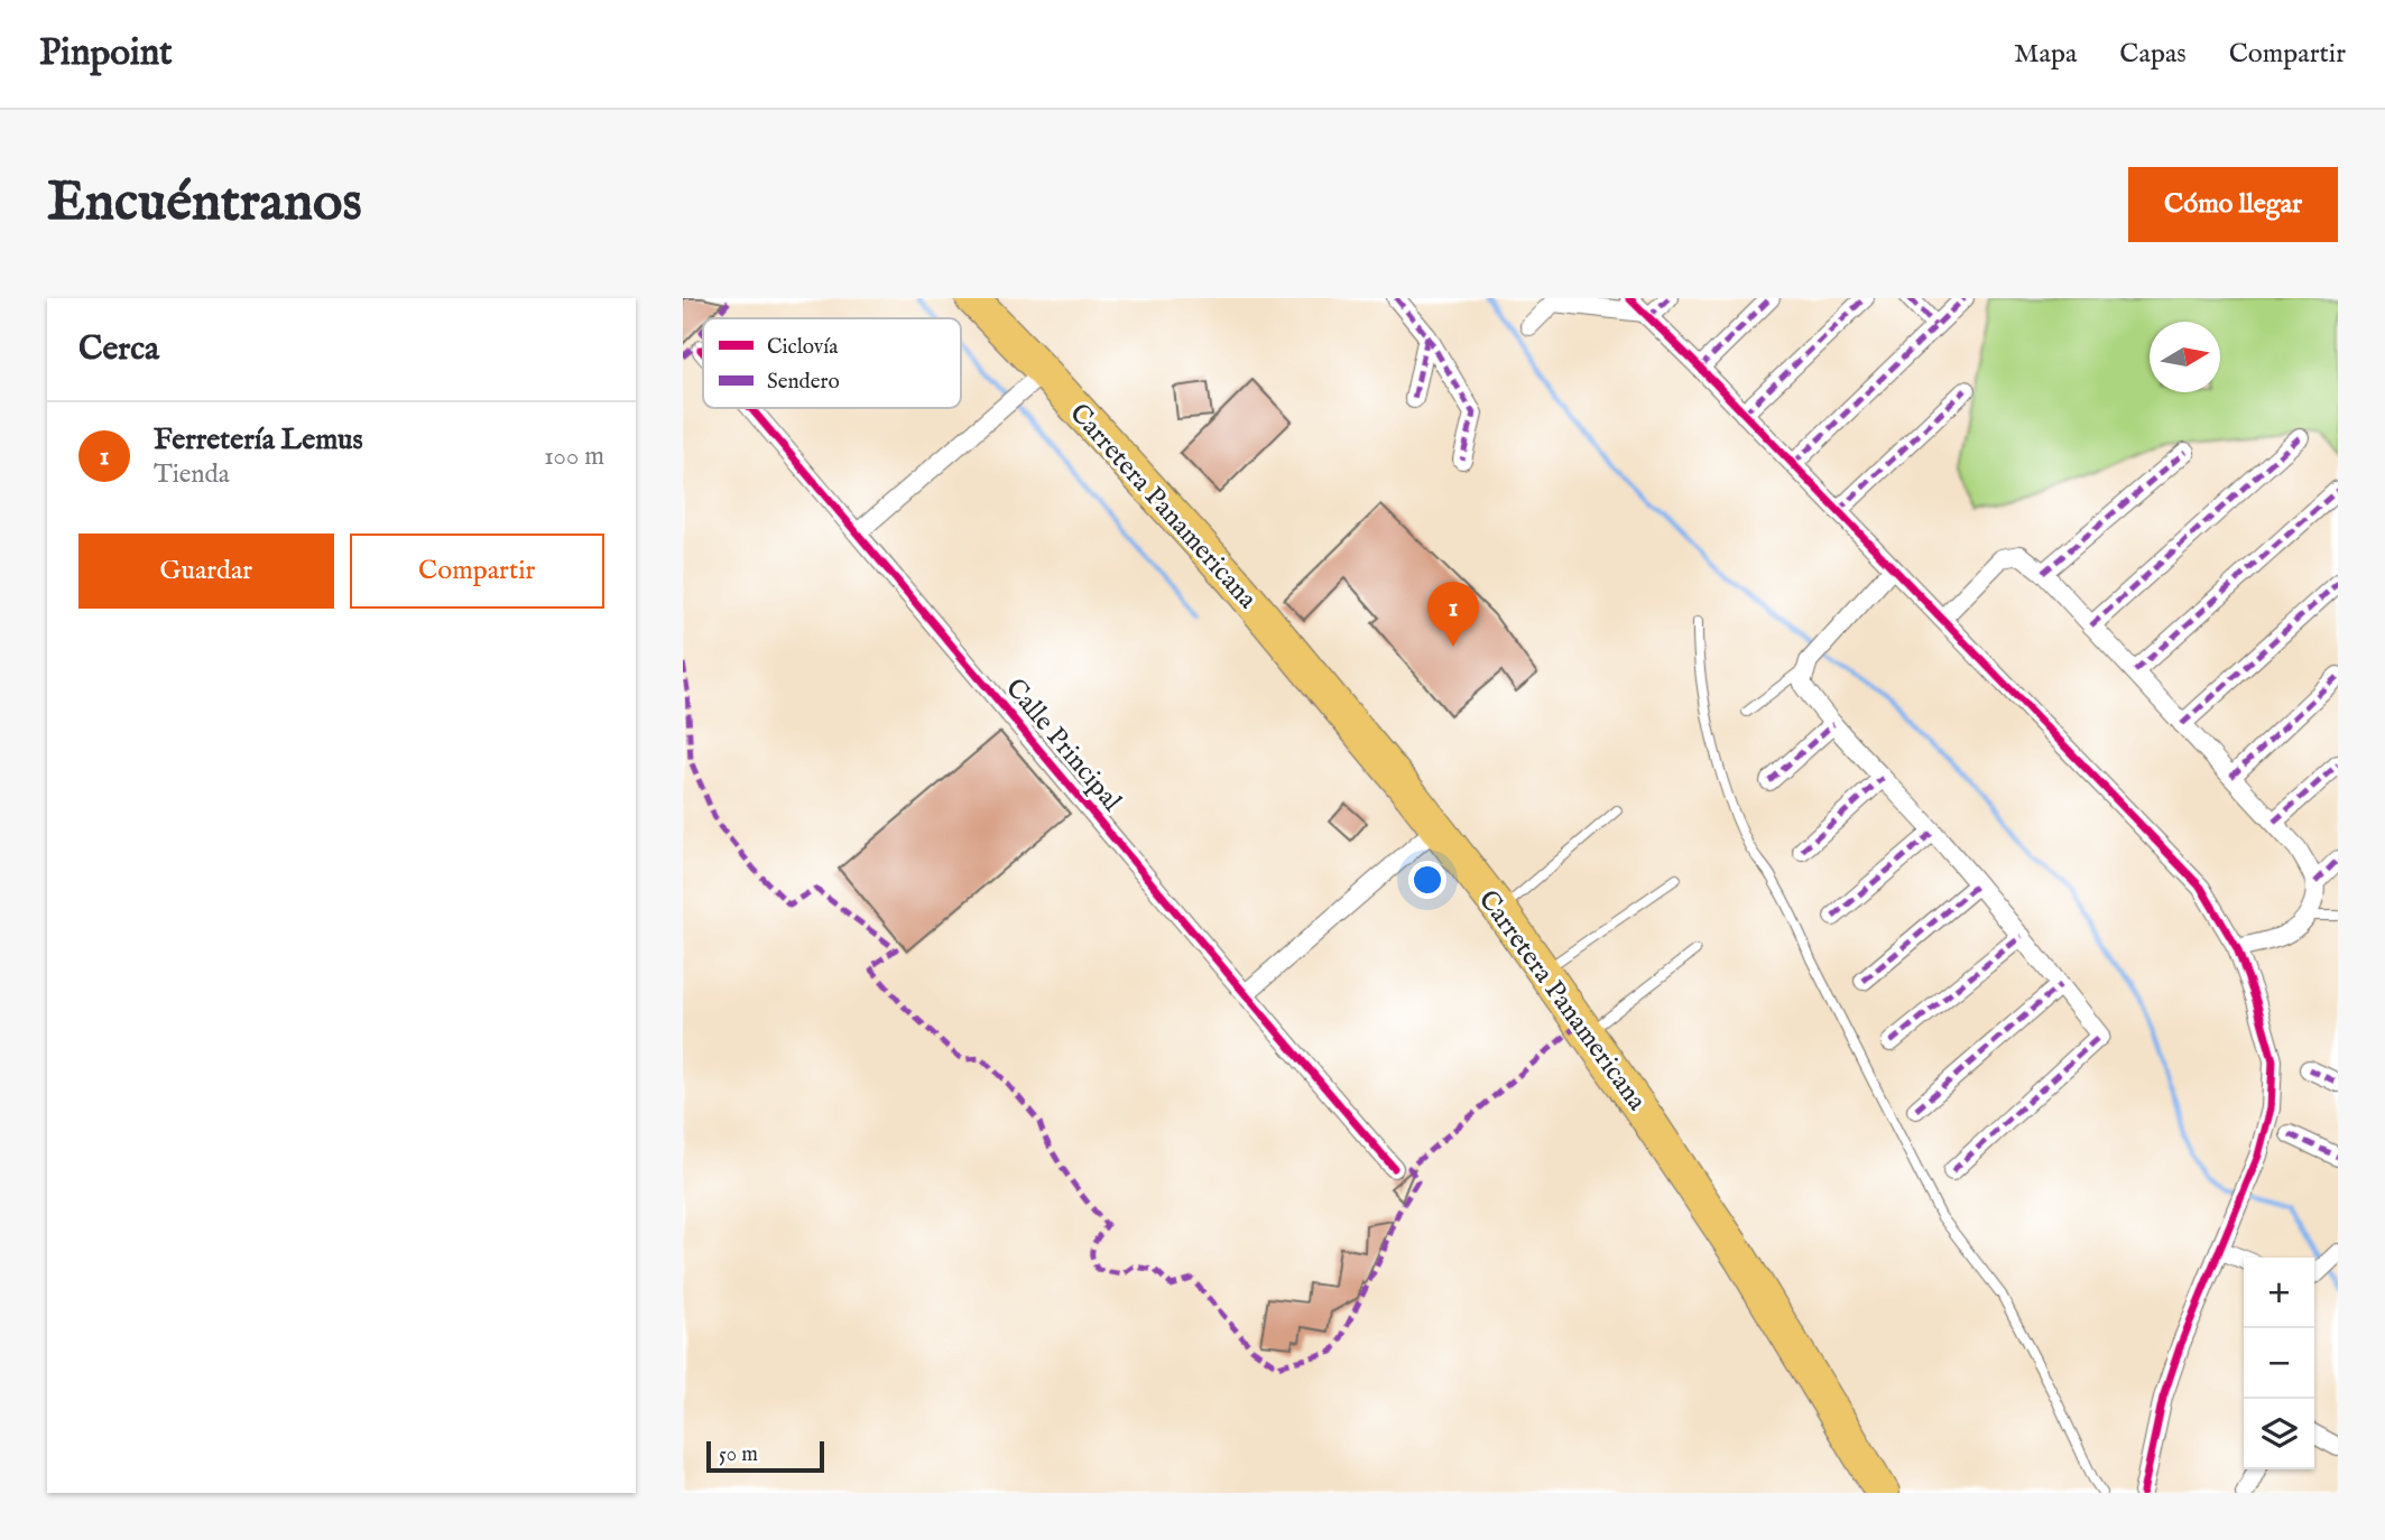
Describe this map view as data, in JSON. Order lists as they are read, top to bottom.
{
  "streets": {
    "highway": ["Carretera Panamericana"],
    "street": ["Calle Principal"]
  },
  "legend": ["Ciclovía", "Sendero"],
  "scale_bar": "50 m",
  "north": "right",
  "page": {
    "header": "Pinpoint",
    "nav": ["Mapa", "Capas", "Compartir"],
    "buttons": [
      "Cómo llegar",
      ["Guardar", "Compartir"]
    ],
    "title": "Encuéntranos",
    "heading": "Cerca",
    "list": [
      {
        "mark": "1",
        "name": "Ferretería Lemus",
        "note": "Tienda",
        "value": "100 m"
      }
    ],
    "pins": "1",
    "map_buttons": ["+", "−"],
    "scale": "50 m"
  }
}
